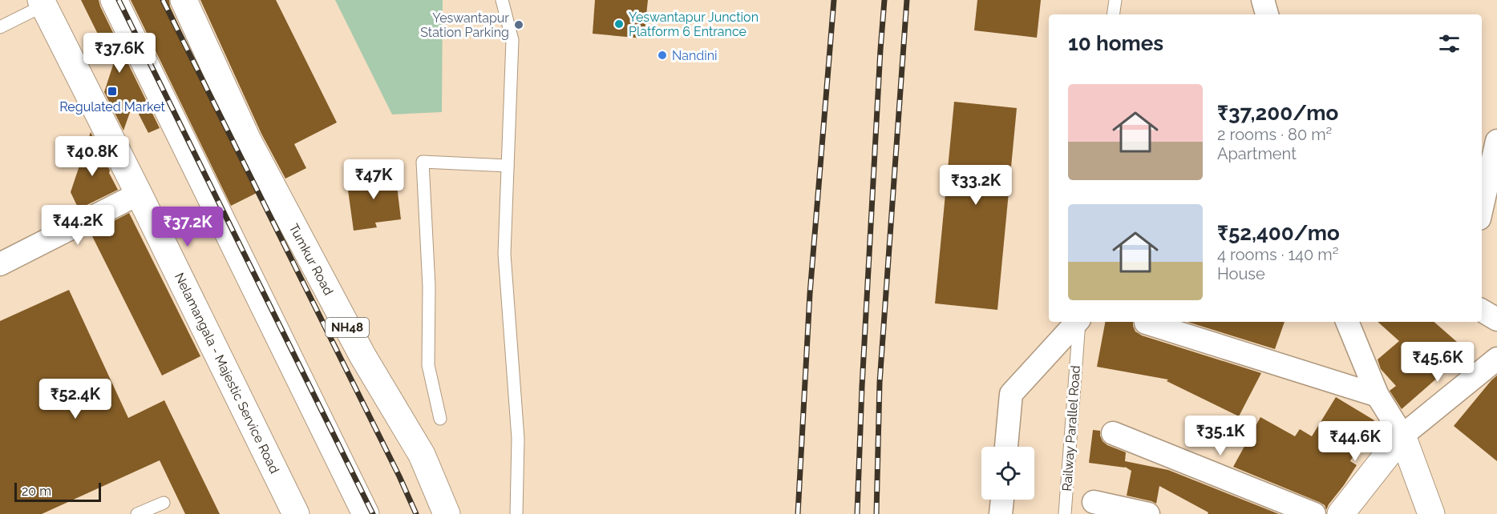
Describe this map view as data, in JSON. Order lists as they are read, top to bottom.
{
  "streets": {
    "main road": ["Tumkur Road", "NH48", "Nelamangala - Majestic Service Road"],
    "lane": ["Railway Parallel Road"]
  },
  "places": {
    "other": ["Yeswantapur Junction Platform 6 Entrance", "Yeswantapur Station Parking", "Nandini"],
    "transit": ["Regulated Market"]
  },
  "scale_bar": "20 m",
  "page": {
    "heading": "10 homes",
    "price": [
      "₹37.6K",
      "₹40.8K",
      "₹47K",
      "₹33.2K",
      "₹44.2K",
      "₹37.2K",
      "₹45.6K",
      "₹52.4K",
      "₹35.1K",
      "₹44.6K"
    ],
    "list": [
      {
        "name": "₹37,200/mo",
        "note": "2 rooms · 80 m² · Apartment"
      },
      {
        "name": "₹52,400/mo",
        "note": "4 rooms · 140 m² · House"
      }
    ],
    "scale": "20 m"
  }
}
